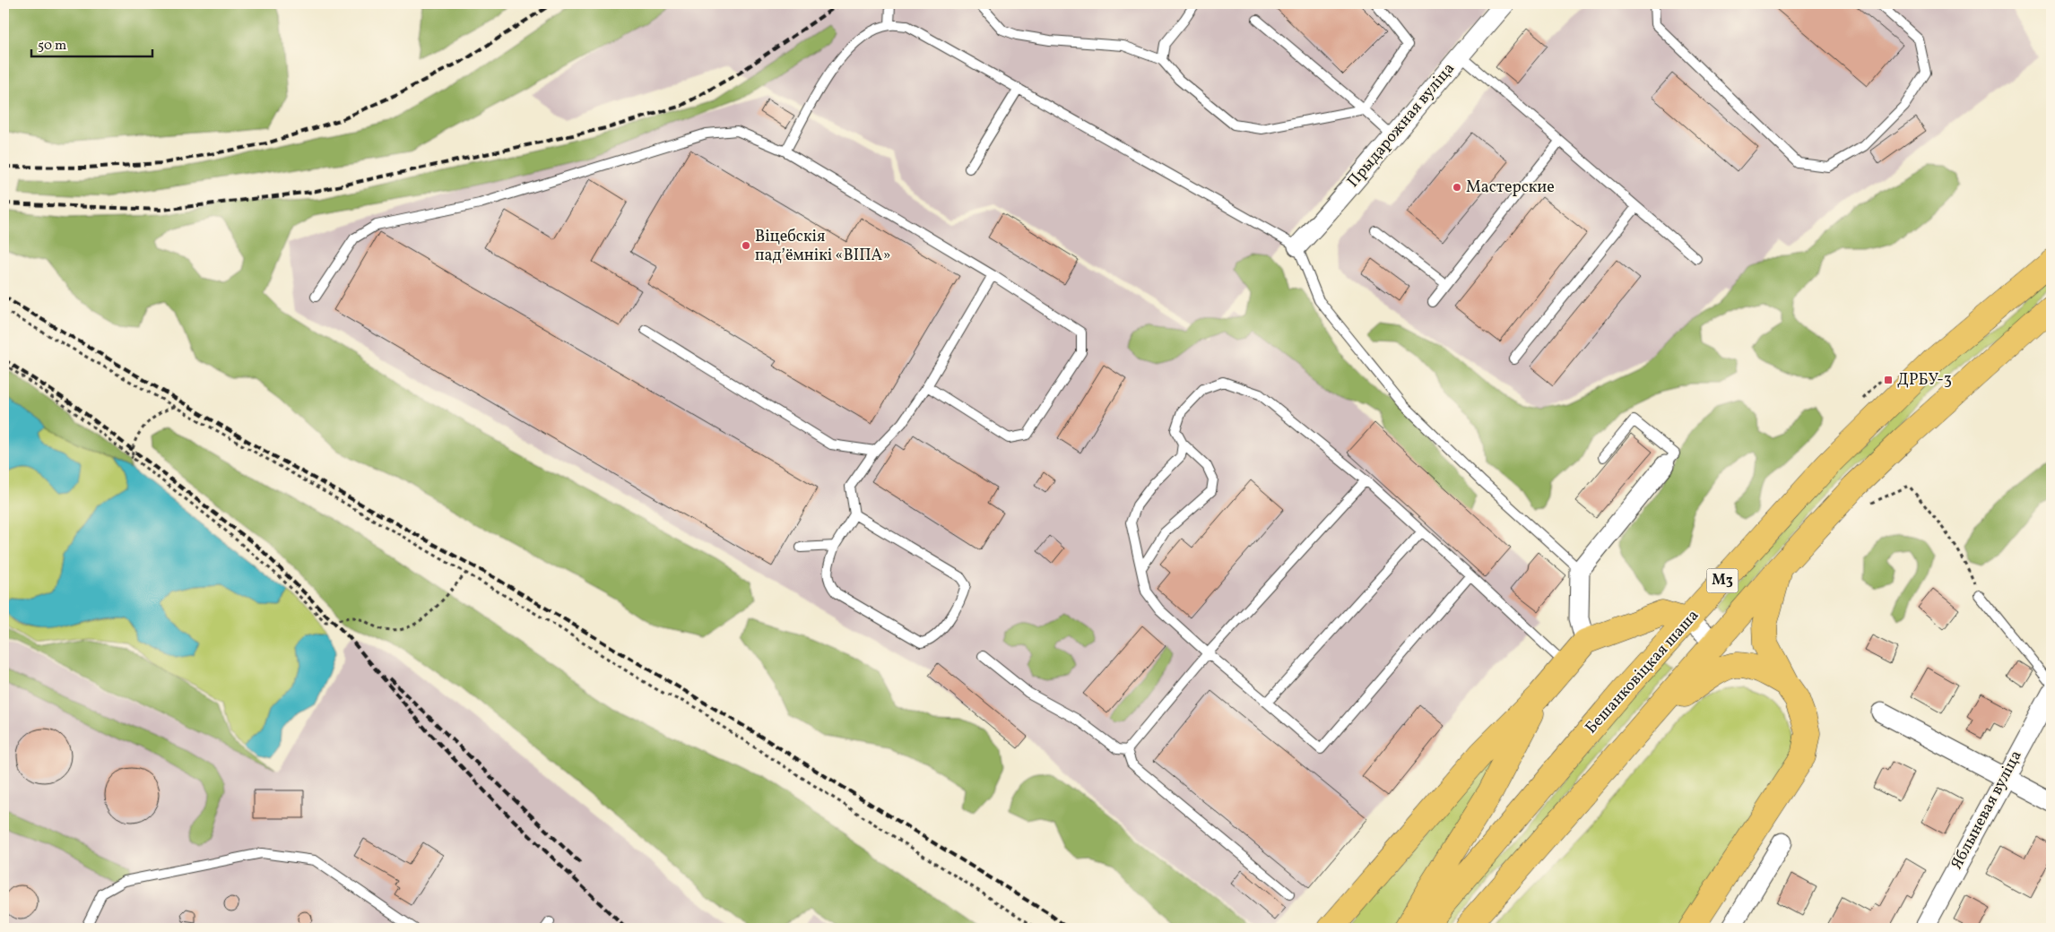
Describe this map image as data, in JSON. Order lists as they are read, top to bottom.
{
  "streets": {
    "main road": ["М3", "Бешанковіцкая шаша"],
    "street": ["Прыдарожная вуліца", "Яблыневая вуліца"]
  },
  "places": {
    "other": ["Мастерские", "Віцебскія падʼёмнікі «ВІПА»"],
    "transit": ["ДРБУ-3"]
  },
  "scale_bar": "50 m"
}
